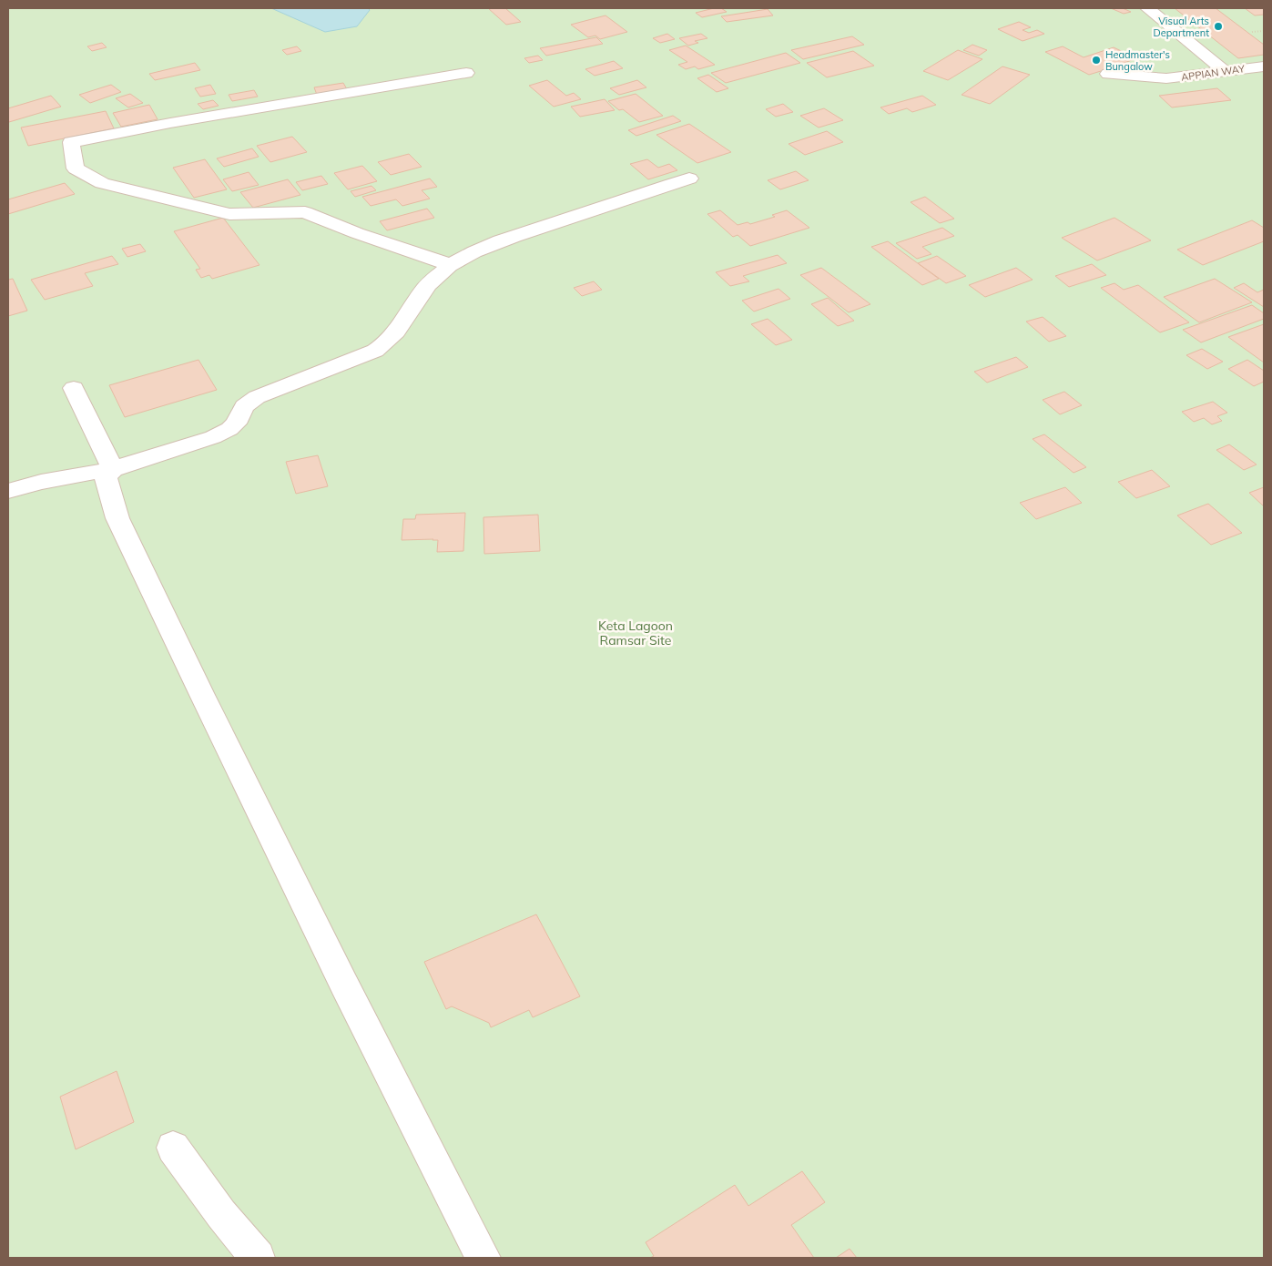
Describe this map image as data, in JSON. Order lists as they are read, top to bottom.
{
  "streets": {
    "street": ["APPIAN WAY"]
  },
  "parks": ["Keta Lagoon Ramsar Site"],
  "places": ["Visual Arts Department", "Headmaster's Bungalow"]
}
